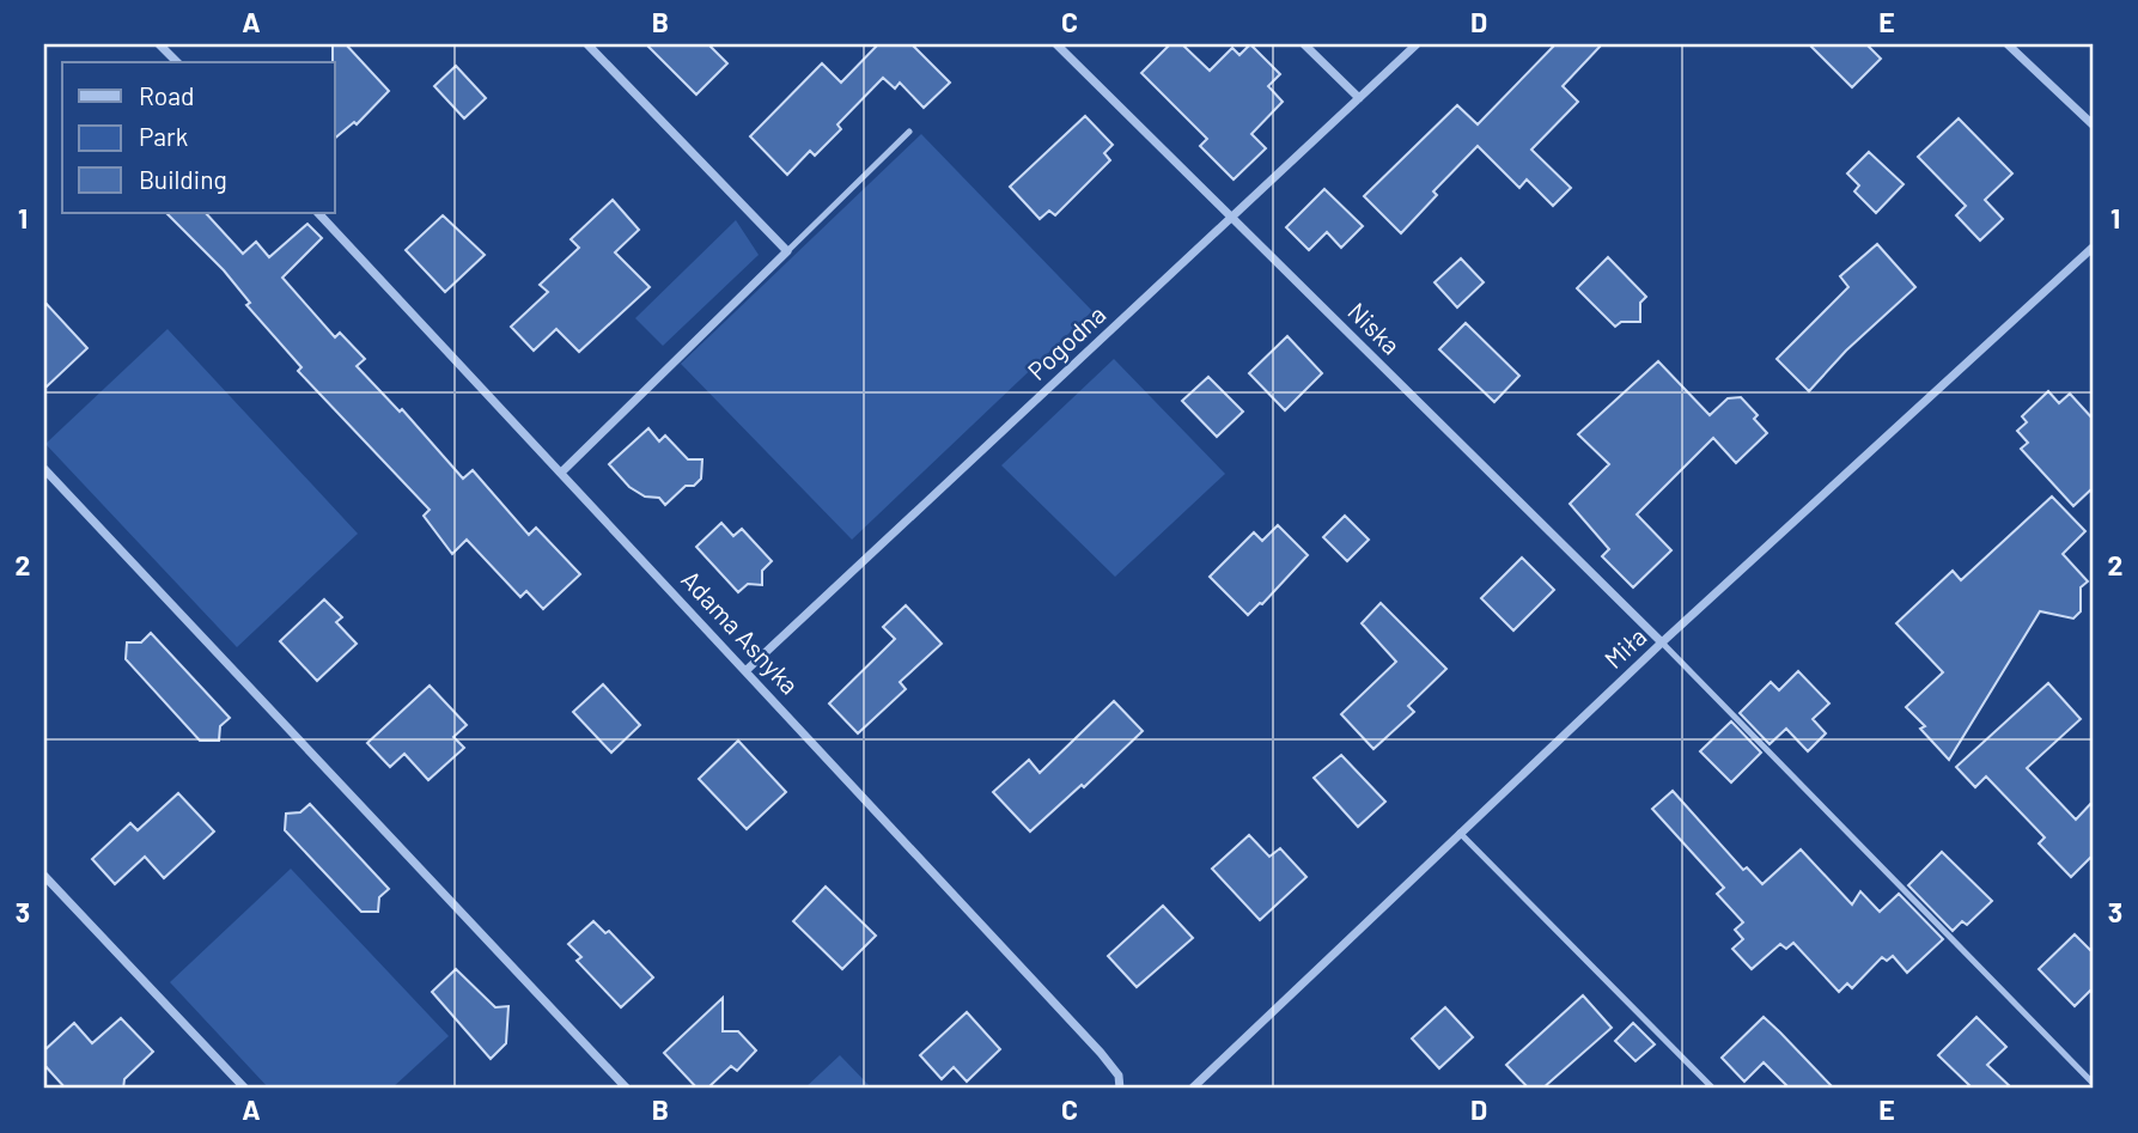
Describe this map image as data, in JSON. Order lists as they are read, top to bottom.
{
  "streets": {
    "street": [
      "Niska",
      "Pogodna",
      "Adama Asnyka",
      "Miła"
    ]
  },
  "crossings": [
    ["Niska", "Pogodna"],
    ["Niska", "Miła"],
    ["Pogodna", "Adama Asnyka"]
  ],
  "legend": ["Road", "Park", "Building"],
  "grid": {
    "columns": [
      "A",
      "B",
      "C",
      "D",
      "E"
    ],
    "rows": ["1", "2", "3"]
  }
}
